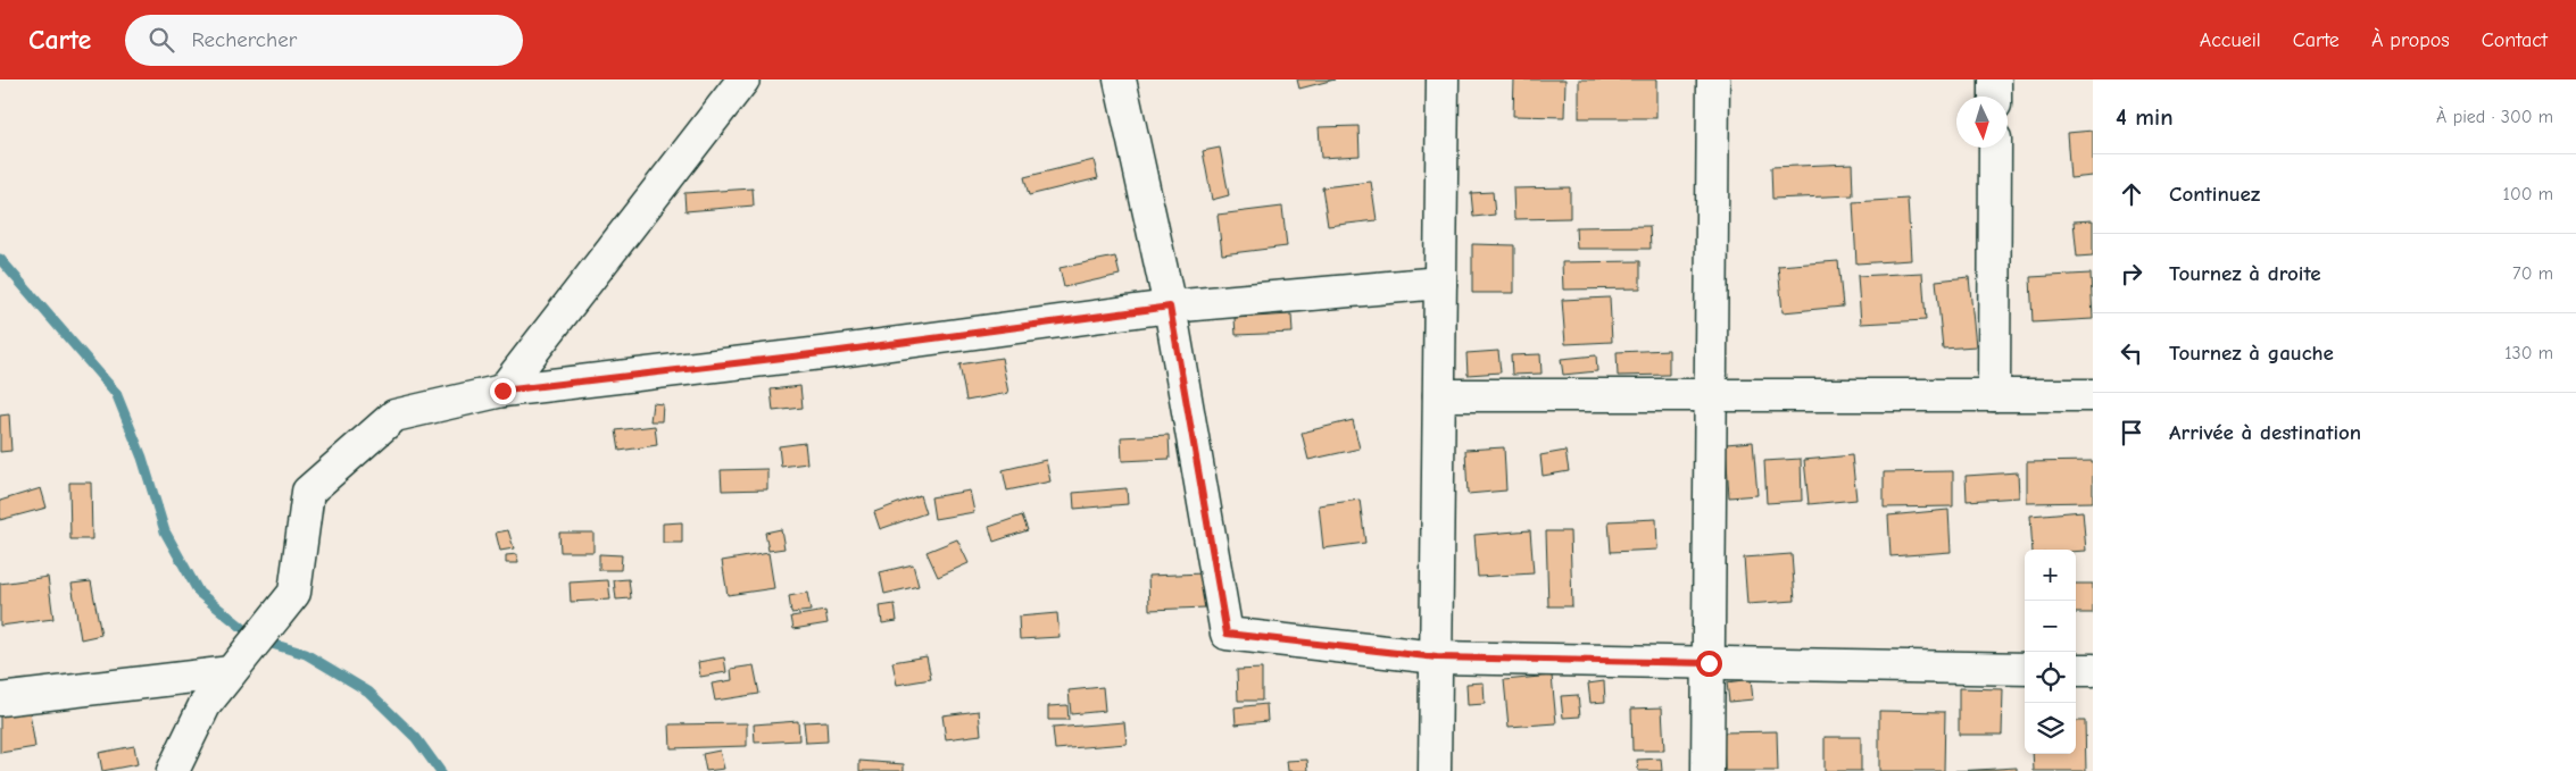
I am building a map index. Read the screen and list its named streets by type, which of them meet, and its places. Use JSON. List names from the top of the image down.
{
  "north": "bottom",
  "page": {
    "header": "Carte",
    "search": "Rechercher",
    "nav": [
      "Accueil",
      "Carte",
      "À propos",
      "Contact"
    ],
    "heading": ["4 min", "À pied · 300 m"],
    "list": [
      ["Continuez", "100 m"],
      ["Tournez à droite", "70 m"],
      ["Tournez à gauche", "130 m"],
      "Arrivée à destination"
    ],
    "map_buttons": ["+", "−"]
  }
}
